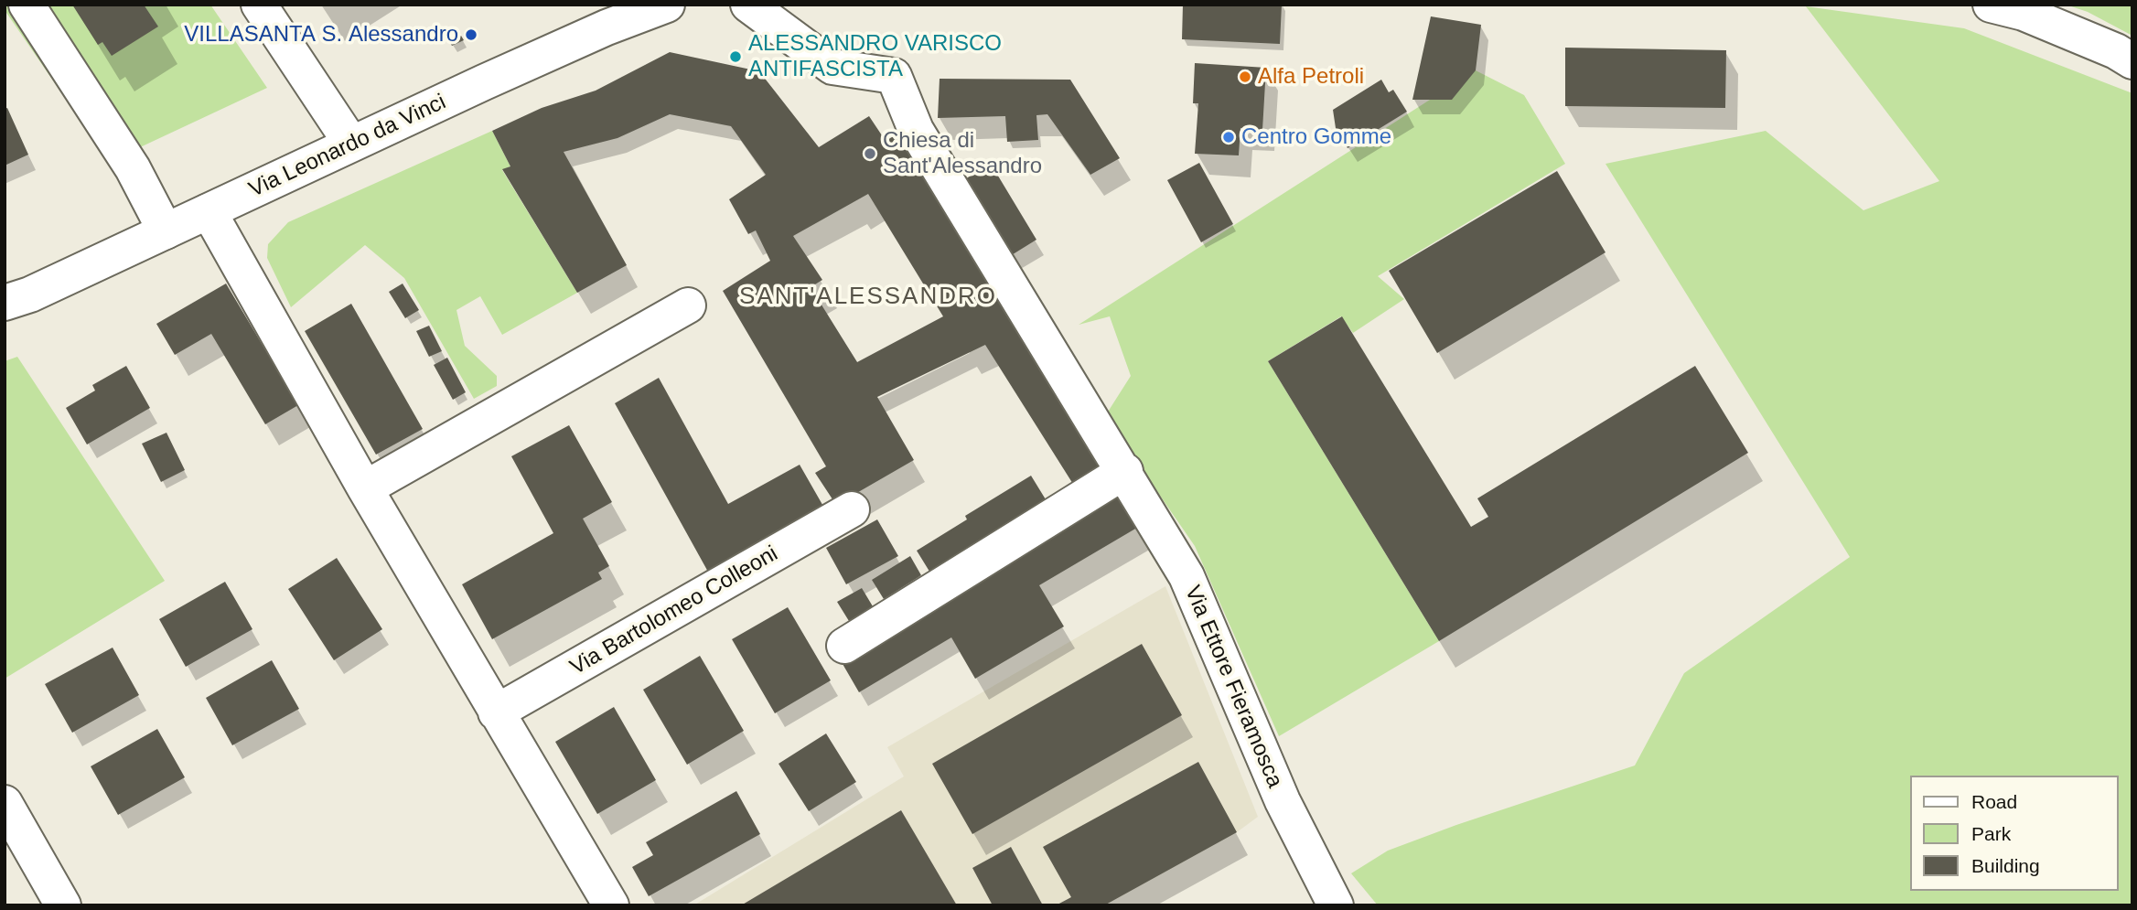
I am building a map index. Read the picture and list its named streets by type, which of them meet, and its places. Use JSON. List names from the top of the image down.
{
  "streets": {
    "street": ["Via Leonardo da Vinci", "Via Bartolomeo Colleoni", "Via Ettore Fieramosca"]
  },
  "districts": ["SANT'ALESSANDRO"],
  "places": [
    "VILLASANTA S. Alessandro",
    "ALESSANDRO VARISCO ANTIFASCISTA",
    "Alfa Petroli",
    "Centro Gomme",
    "Chiesa di Sant'Alessandro"
  ],
  "legend": ["Road", "Park", "Building"]
}
